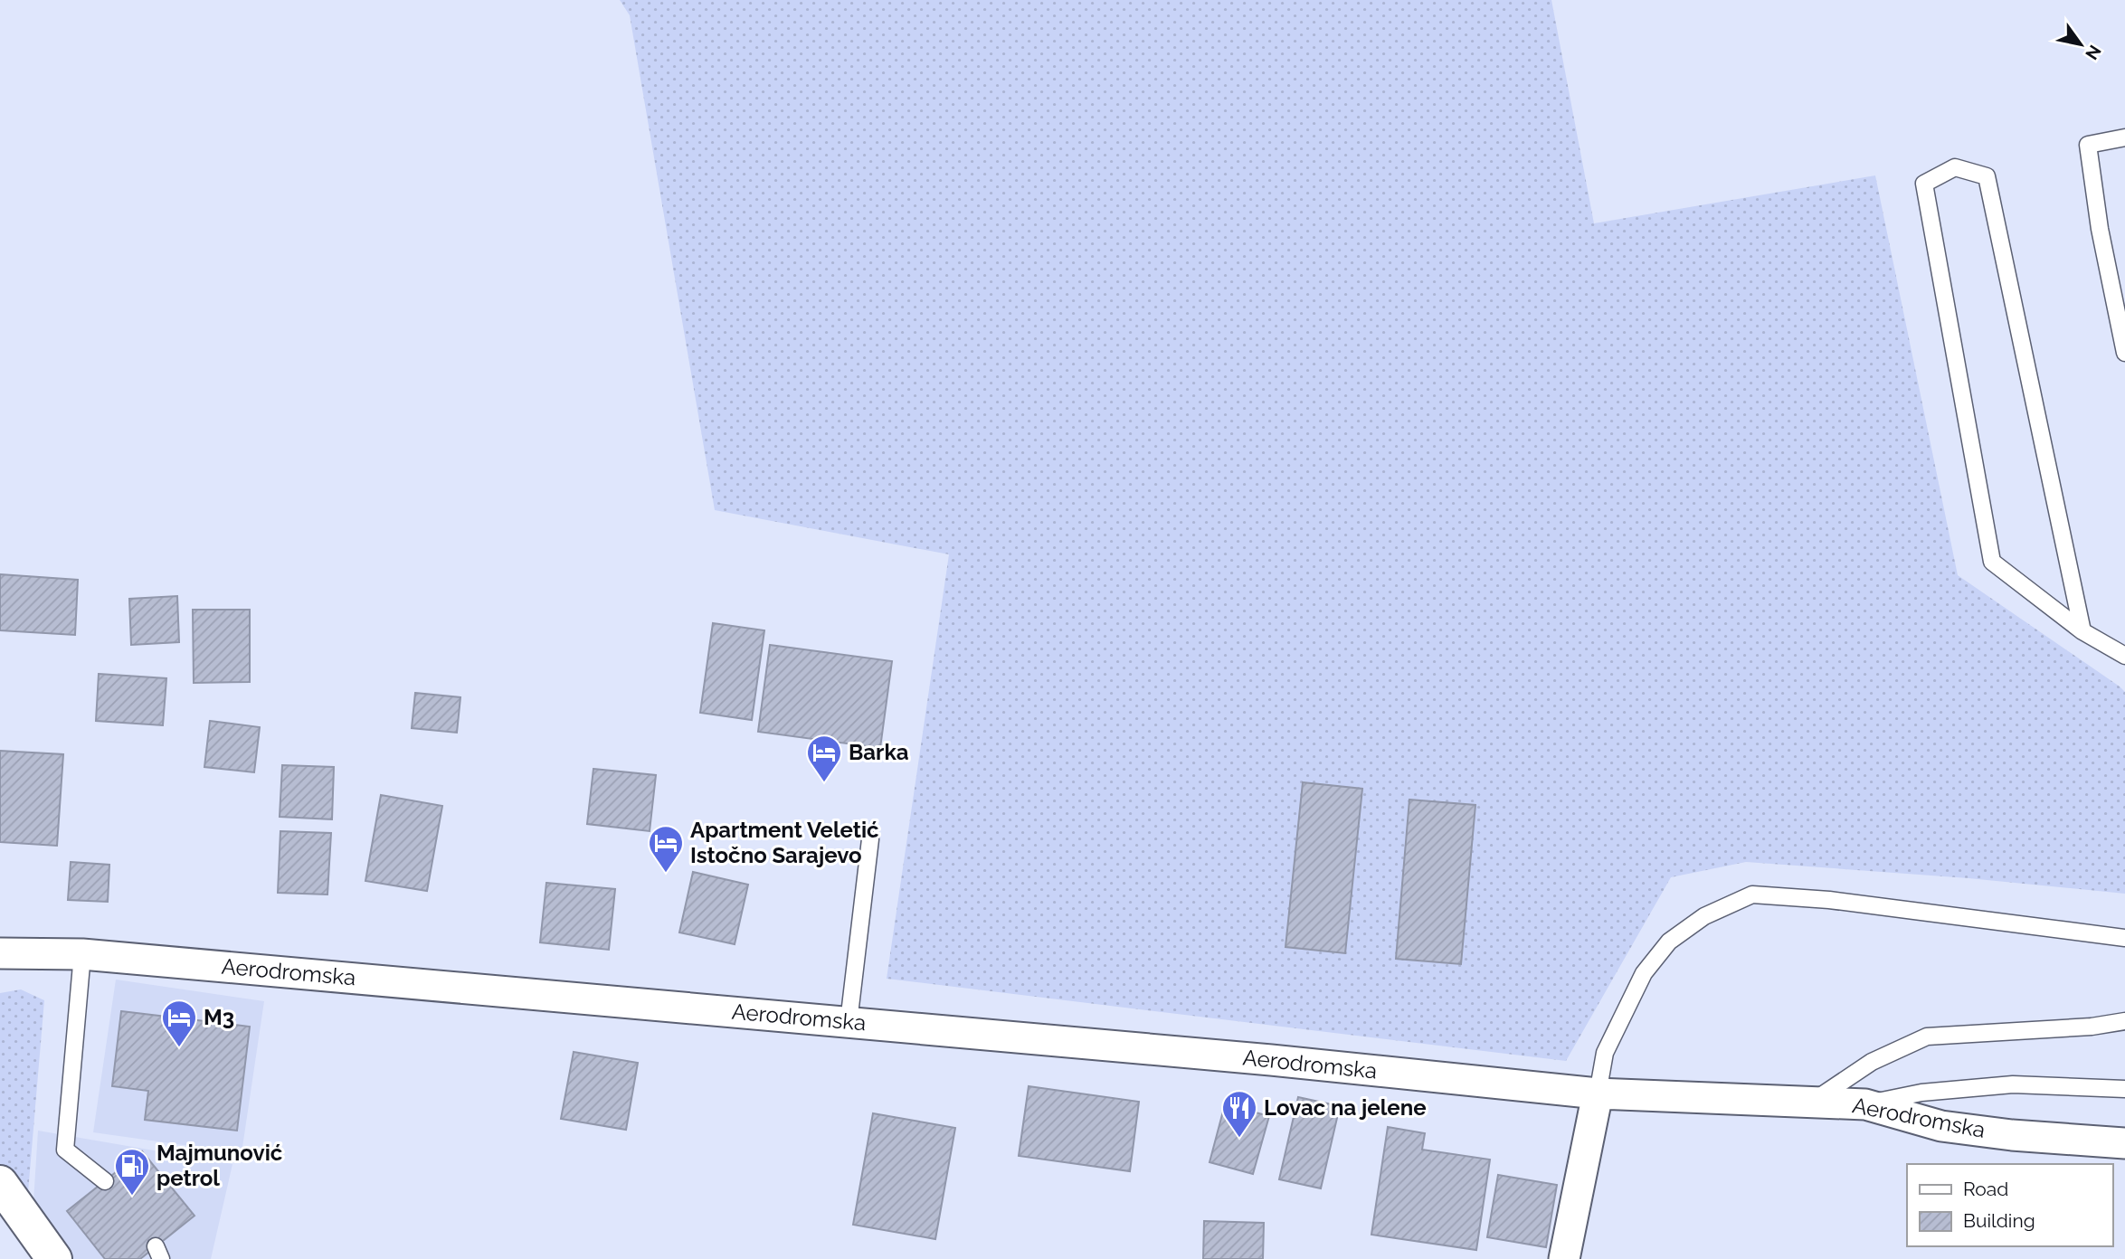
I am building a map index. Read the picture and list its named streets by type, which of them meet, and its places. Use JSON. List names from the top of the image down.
{
  "streets": {
    "street": ["Aerodromska"]
  },
  "places": {
    "hotel": ["Barka", "Apartment Veletić Istočno Sarajevo", "M3"],
    "restaurant": ["Lovac na jelene"],
    "fuel station": ["Majmunović petrol"]
  },
  "legend": ["Road", "Building"],
  "north": "bottom right"
}
